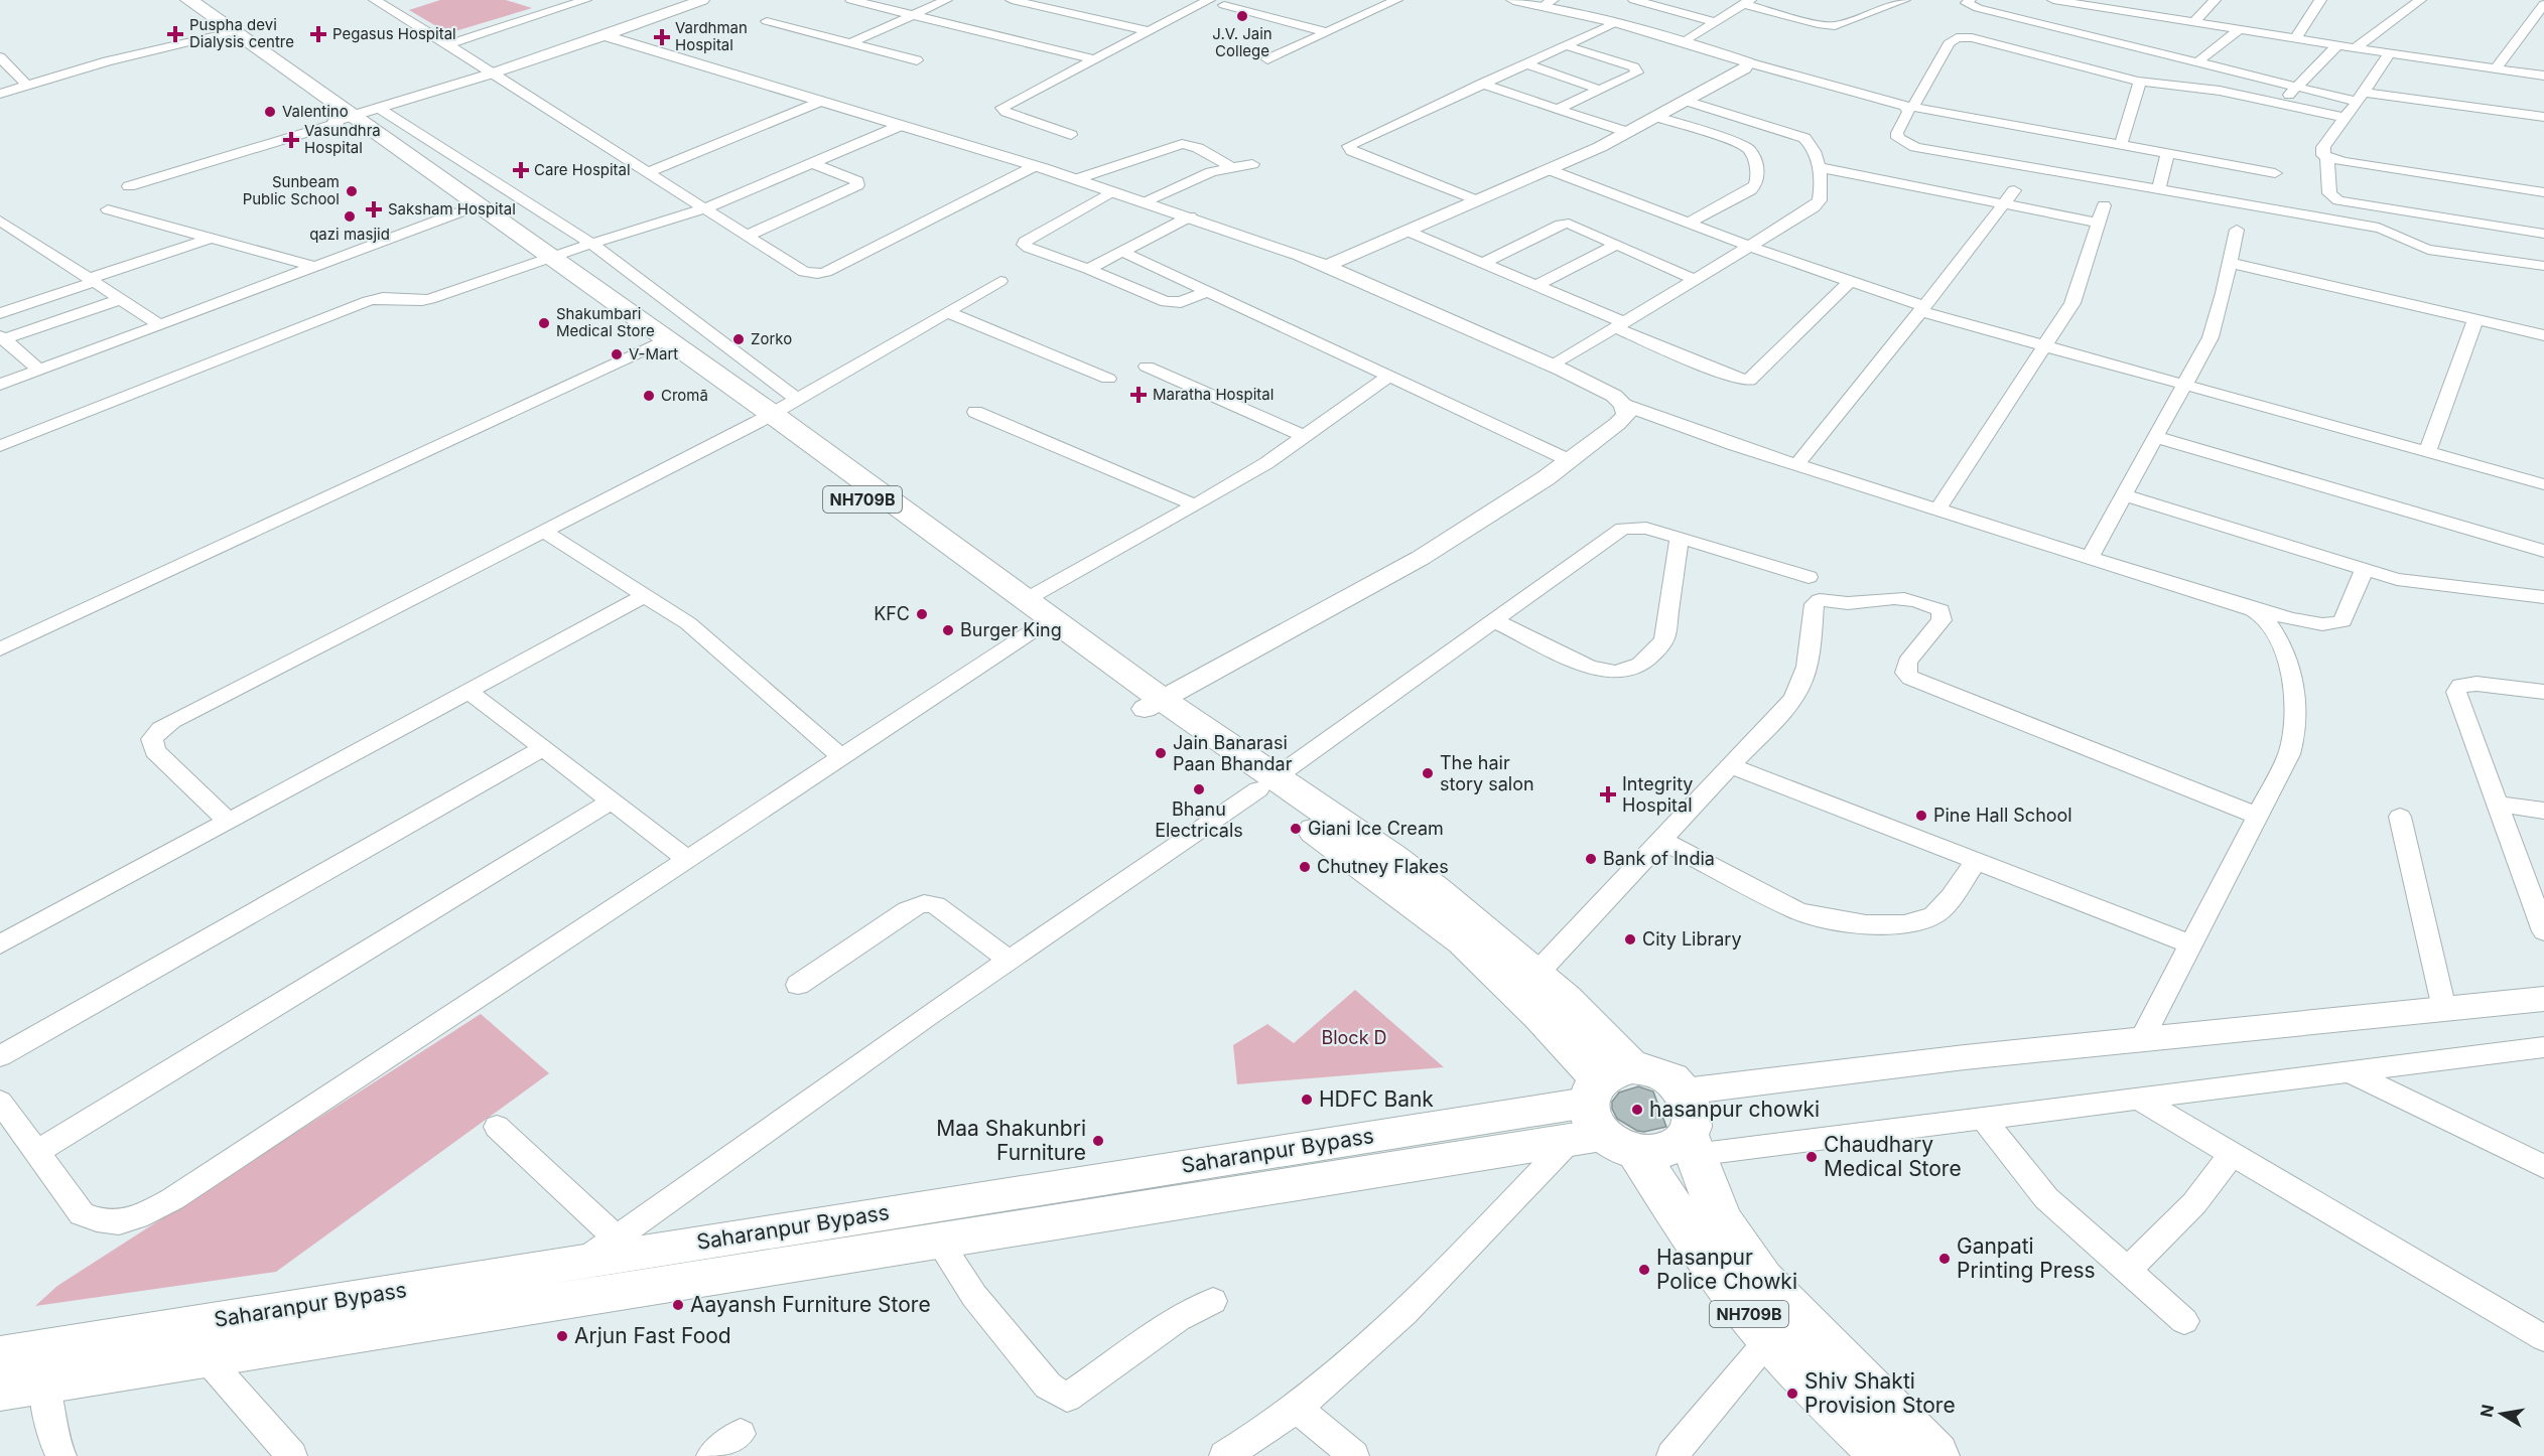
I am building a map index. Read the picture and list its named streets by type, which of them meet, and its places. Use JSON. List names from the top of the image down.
{
  "streets": {
    "highway": ["NH709B"],
    "main road": ["Saharanpur Bypass"]
  },
  "crossings": [
    ["NH709B", "Saharanpur Bypass"]
  ],
  "parks": ["Block D"],
  "places": {
    "other": [
      "J.V. Jain College",
      "Valentino",
      "Sunbeam Public School",
      "qazi masjid",
      "Shakumbari Medical Store",
      "Zorko",
      "V-Mart",
      "Cromā",
      "KFC",
      "Burger King",
      "Jain Banarasi Paan Bhandar",
      "The hair story salon",
      "Bhanu Electricals",
      "Pine Hall School",
      "Giani Ice Cream",
      "Bank of India",
      "Chutney Flakes",
      "City Library",
      "HDFC Bank",
      "hasanpur chowki",
      "Maa Shakunbri Furniture",
      "Chaudhary Medical Store",
      "Ganpati Printing Press",
      "Hasanpur Police Chowki",
      "Aayansh Furniture Store",
      "Arjun Fast Food",
      "Shiv Shakti Provision Store"
    ],
    "health": [
      "Puspha devi Dialysis centre",
      "Pegasus Hospital",
      "Vardhman Hospital",
      "Vasundhra Hospital",
      "Care Hospital",
      "Saksham Hospital",
      "Maratha Hospital",
      "Integrity Hospital"
    ]
  },
  "north": "left"
}
